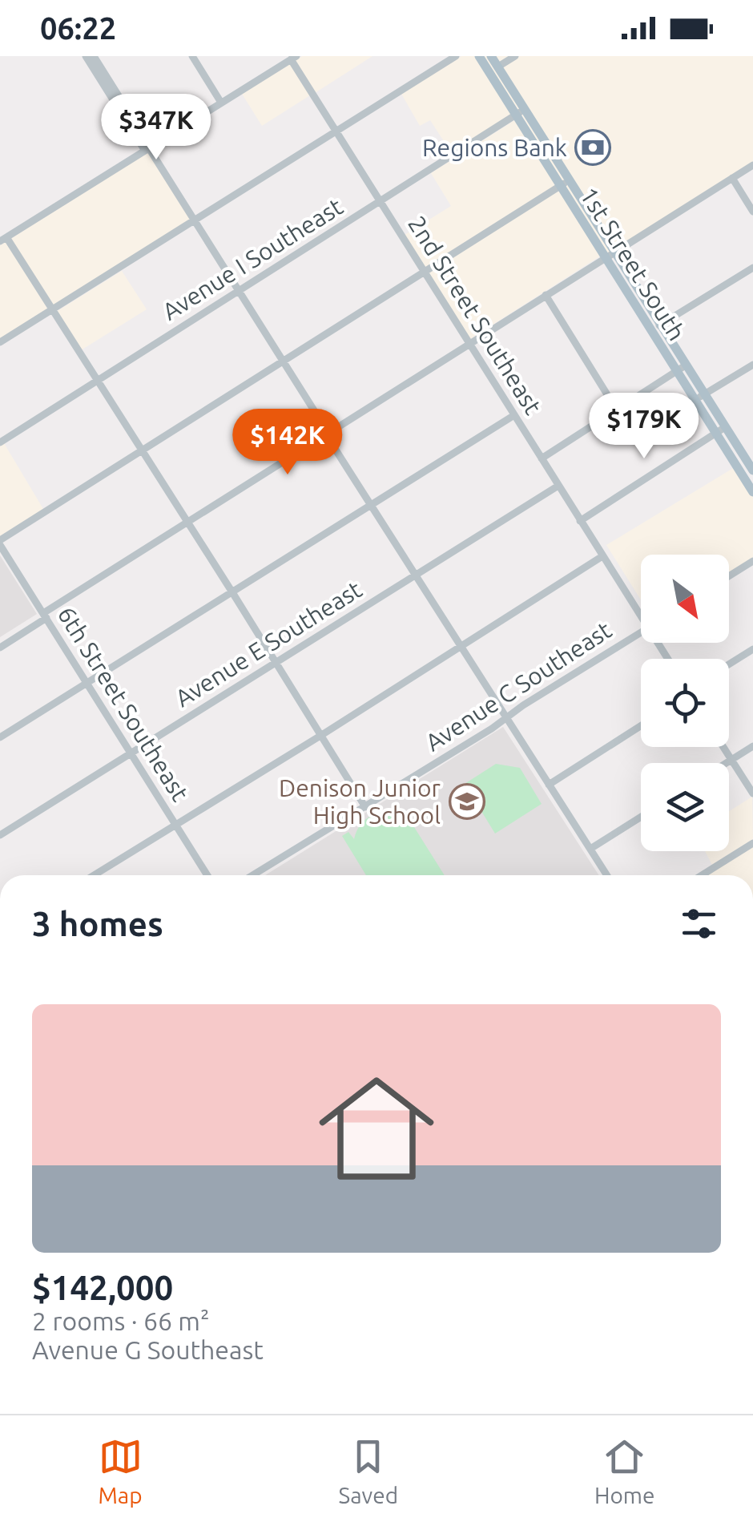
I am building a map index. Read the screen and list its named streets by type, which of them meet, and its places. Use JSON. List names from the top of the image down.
{
  "streets": {
    "main road": ["1st Street South"],
    "street": [
      "Avenue I Southeast",
      "2nd Street Southeast",
      "Avenue E Southeast",
      "Avenue C Southeast",
      "6th Street Southeast"
    ]
  },
  "crossings": [
    ["Avenue I Southeast", "1st Street South"],
    ["Avenue I Southeast", "2nd Street Southeast"],
    ["2nd Street Southeast", "Avenue E Southeast"],
    ["Avenue E Southeast", "6th Street Southeast"]
  ],
  "places": {
    "bank": ["Regions Bank"],
    "school or university": ["Denison Junior High School"]
  },
  "north": "bottom right",
  "page": {
    "status": "06:22",
    "price": ["$347K", "$179K", "$142K"],
    "heading": "3 homes",
    "list": [
      {
        "name": "$142,000",
        "note": "2 rooms · 66 m² · Avenue G Southeast"
      }
    ],
    "tabs": ["Map", "Saved", "Home"]
  }
}
